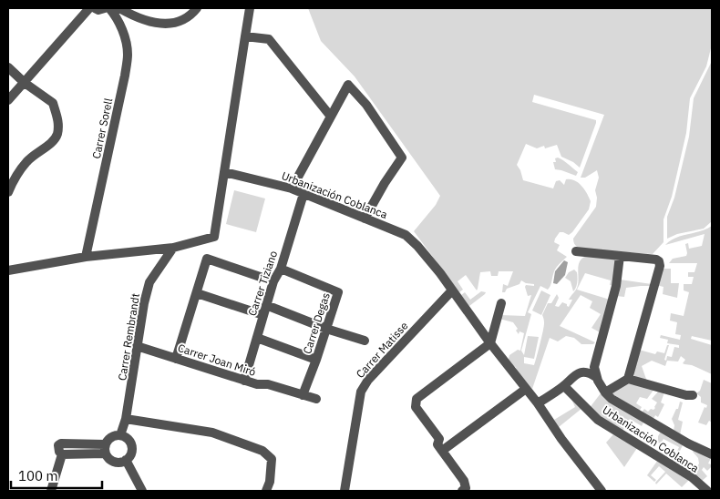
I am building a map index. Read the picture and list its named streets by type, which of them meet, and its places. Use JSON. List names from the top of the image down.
{
  "streets": {
    "street": [
      "Carrer Sorell",
      "Urbanización Coblanca",
      "Carrer Tiziano",
      "Carrer Degas",
      "Carrer Rembrandt",
      "Carrer Matisse",
      "Carrer Joan Miró"
    ]
  },
  "crossings": [
    ["Urbanización Coblanca", "Carrer Tiziano"],
    ["Urbanización Coblanca", "Carrer Matisse"],
    ["Carrer Tiziano", "Carrer Degas"],
    ["Carrer Tiziano", "Carrer Joan Miró"],
    ["Carrer Degas", "Carrer Joan Miró"],
    ["Carrer Rembrandt", "Carrer Joan Miró"]
  ],
  "scale_bar": "100 m"
}
